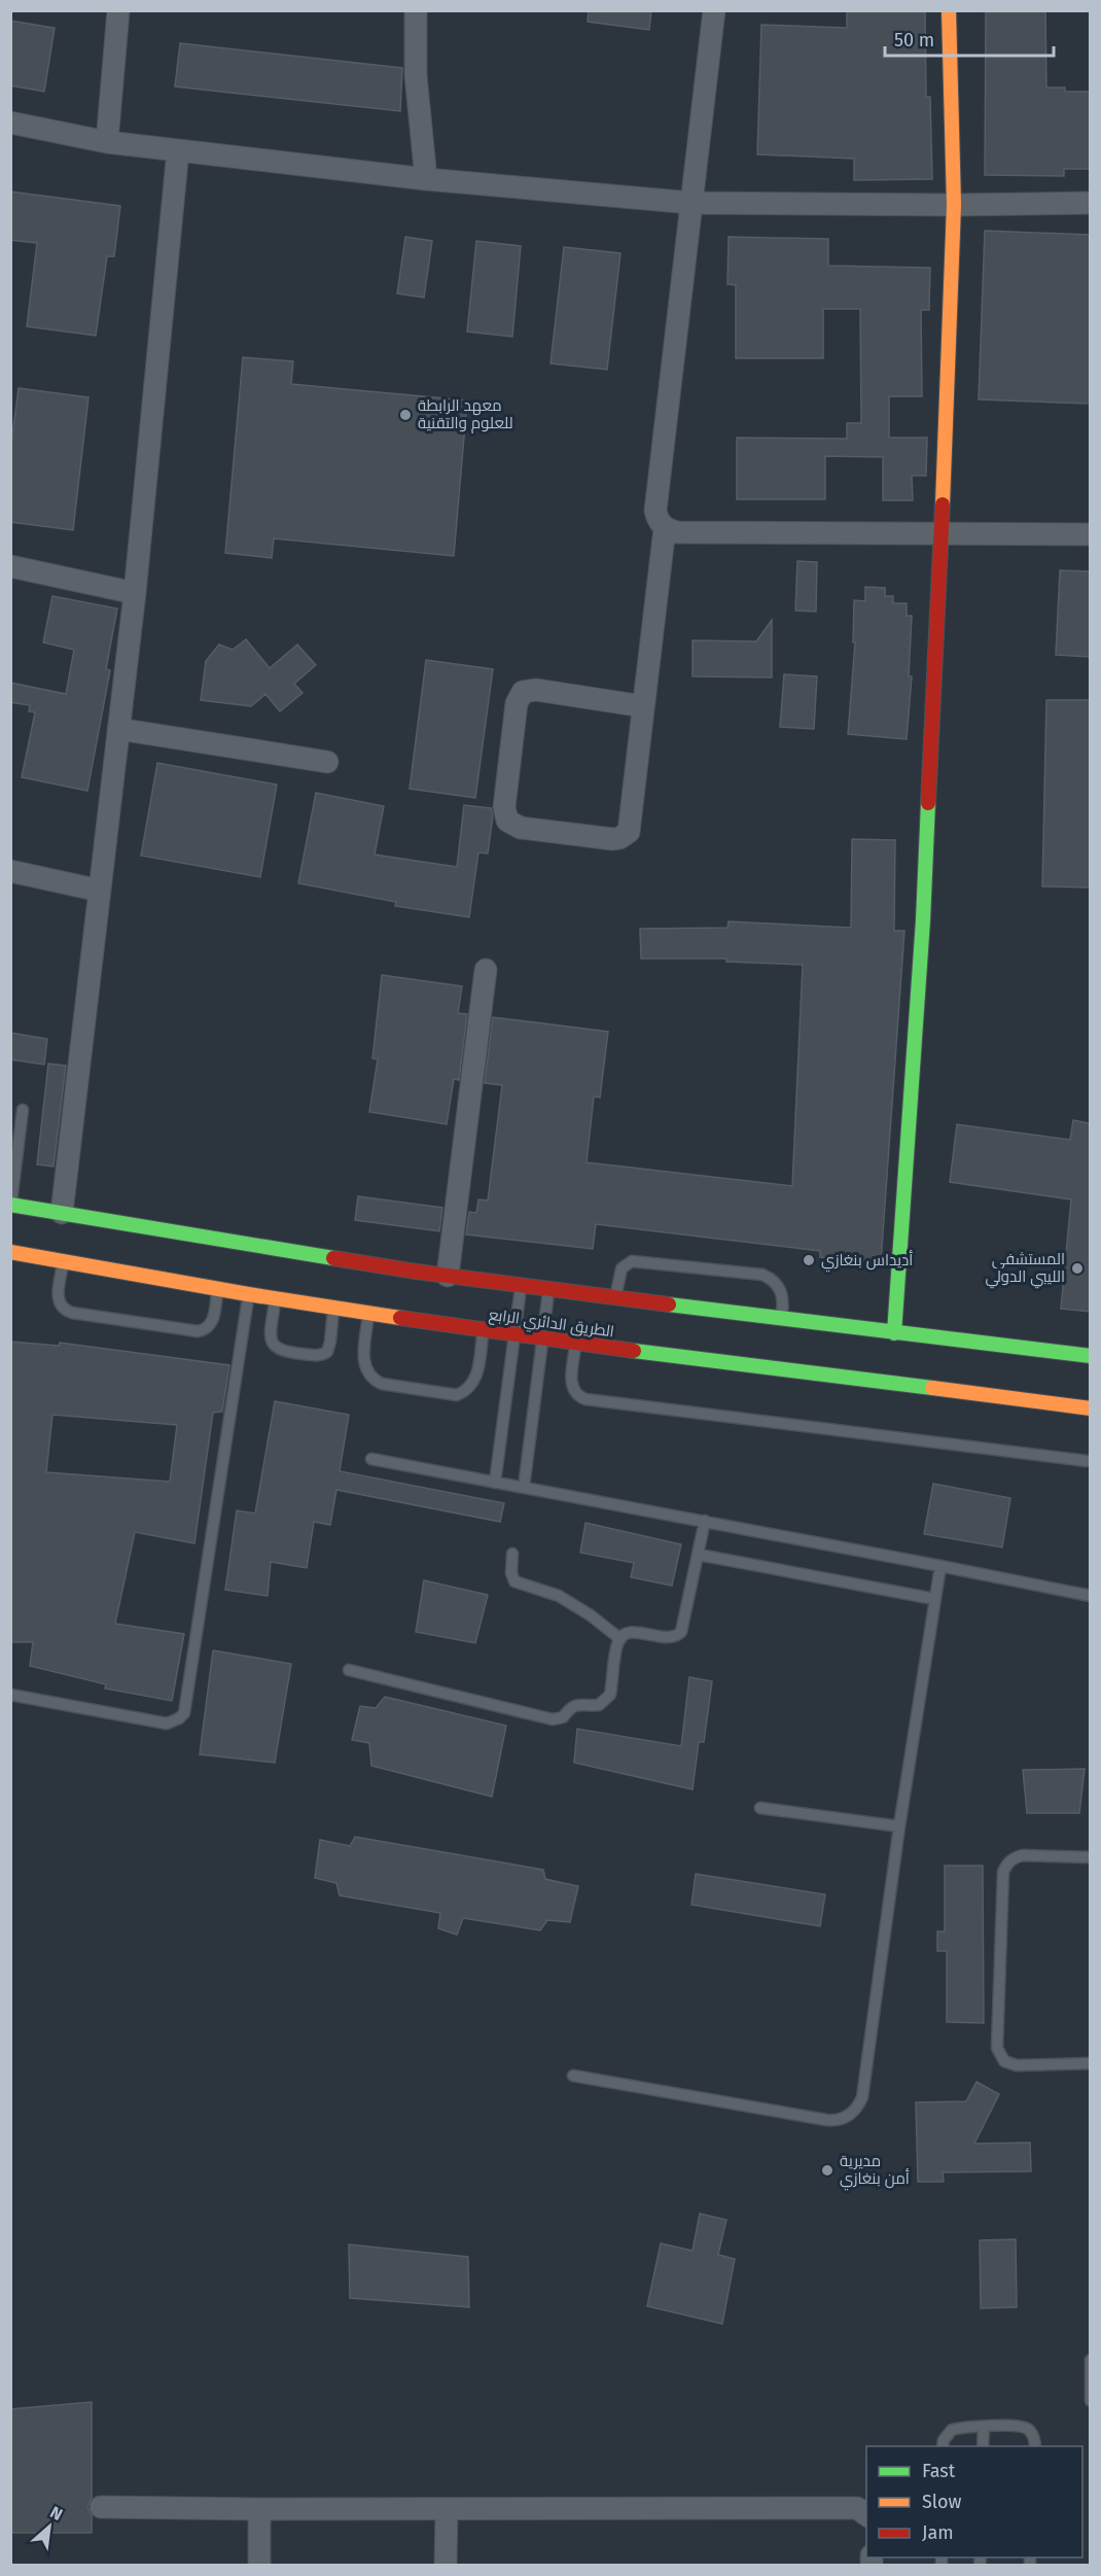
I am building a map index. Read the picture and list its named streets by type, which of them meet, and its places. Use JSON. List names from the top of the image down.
{
  "streets": {
    "main road": ["الطريق الدائري الرابع"]
  },
  "places": [
    "معهد الرابطة للعلوم والتقنية",
    "أديداس بنغازي",
    "المستشفي الليبي الدولي",
    "مديرية أمن بنغازي"
  ],
  "legend": ["Fast", "Slow", "Jam"],
  "scale_bar": "50 m",
  "north": "top right"
}
